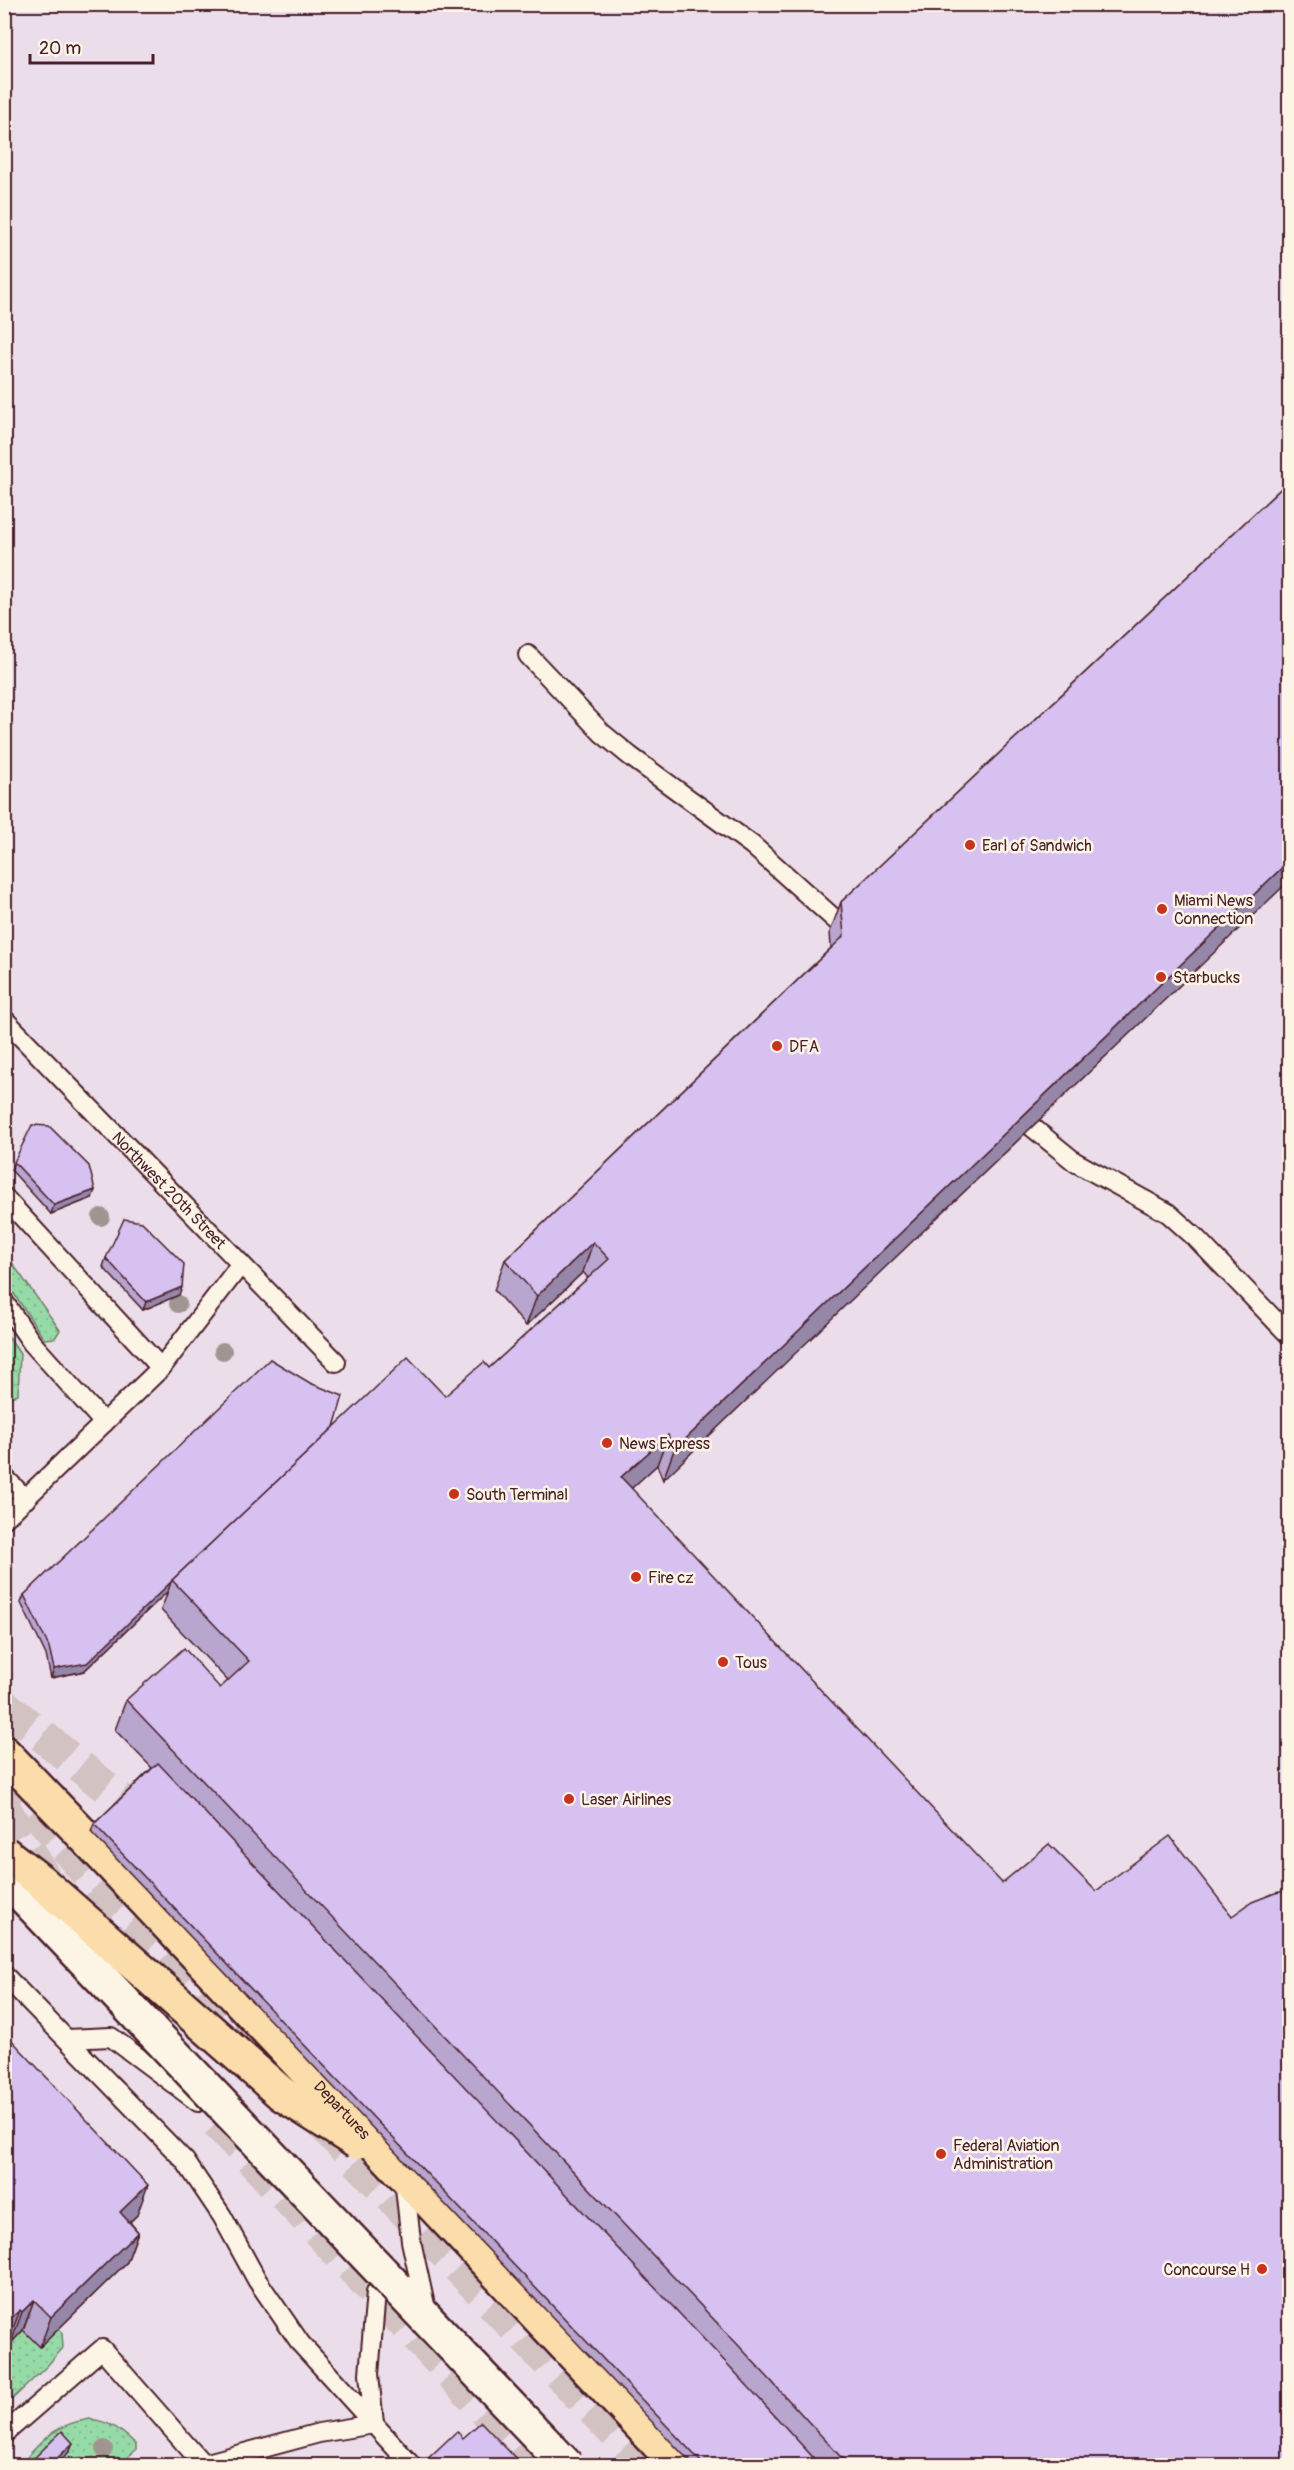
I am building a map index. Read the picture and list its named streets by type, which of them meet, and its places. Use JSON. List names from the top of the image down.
{
  "streets": {
    "main road": ["Departures"],
    "lane": ["Northwest 20th Street"]
  },
  "places": [
    "Earl of Sandwich",
    "Miami News Connection",
    "Starbucks",
    "DFA",
    "News Express",
    "South Terminal",
    "Fire cz",
    "Tous",
    "Laser Airlines",
    "Federal Aviation Administration",
    "Concourse H"
  ],
  "scale_bar": "20 m"
}
